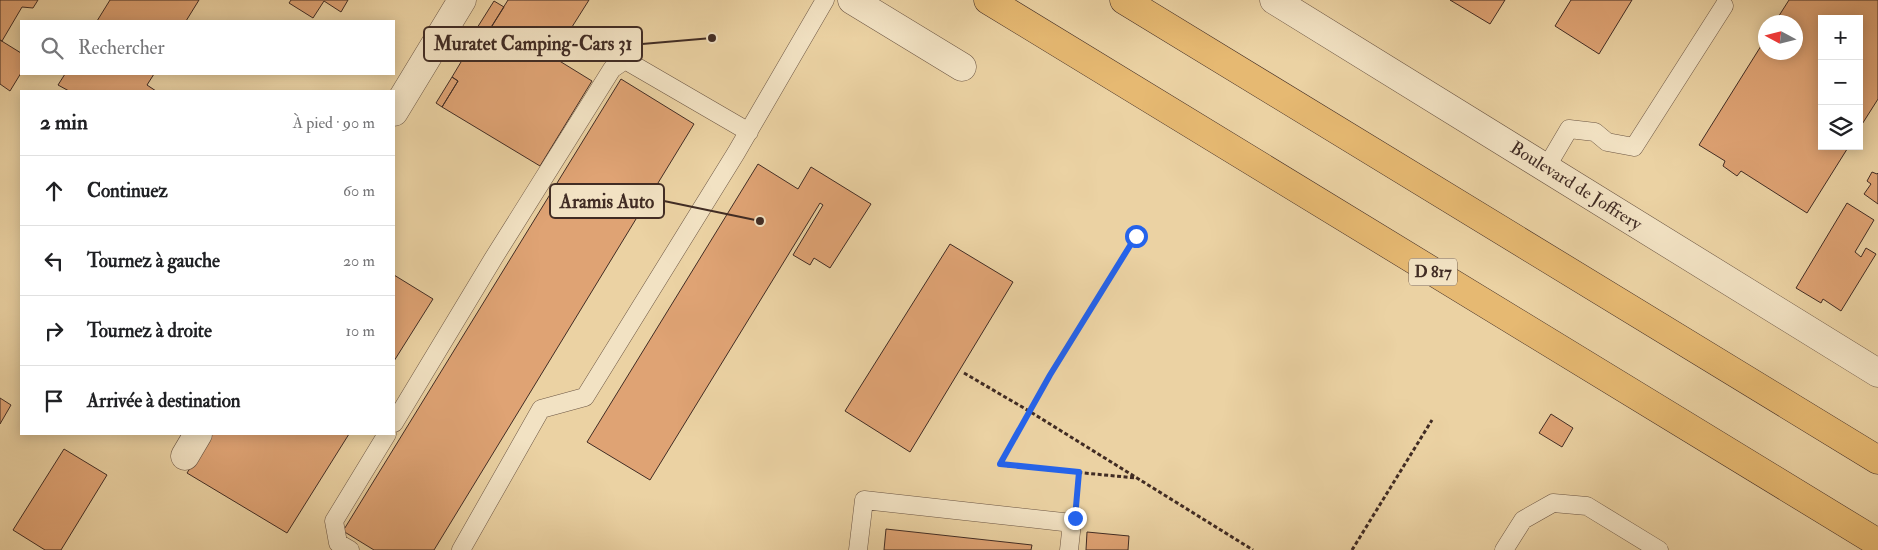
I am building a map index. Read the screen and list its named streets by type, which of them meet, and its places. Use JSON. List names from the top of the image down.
{
  "streets": {
    "main road": ["D 817"],
    "street": ["Boulevard de Joffrery"]
  },
  "places": ["Muratet Camping-Cars 31", "Aramis Auto"],
  "north": "left",
  "page": {
    "map_buttons": ["+", "−"],
    "search": "Rechercher",
    "heading": ["2 min", "À pied · 90 m"],
    "list": [
      ["Continuez", "60 m"],
      ["Tournez à gauche", "20 m"],
      ["Tournez à droite", "10 m"],
      "Arrivée à destination"
    ]
  }
}
